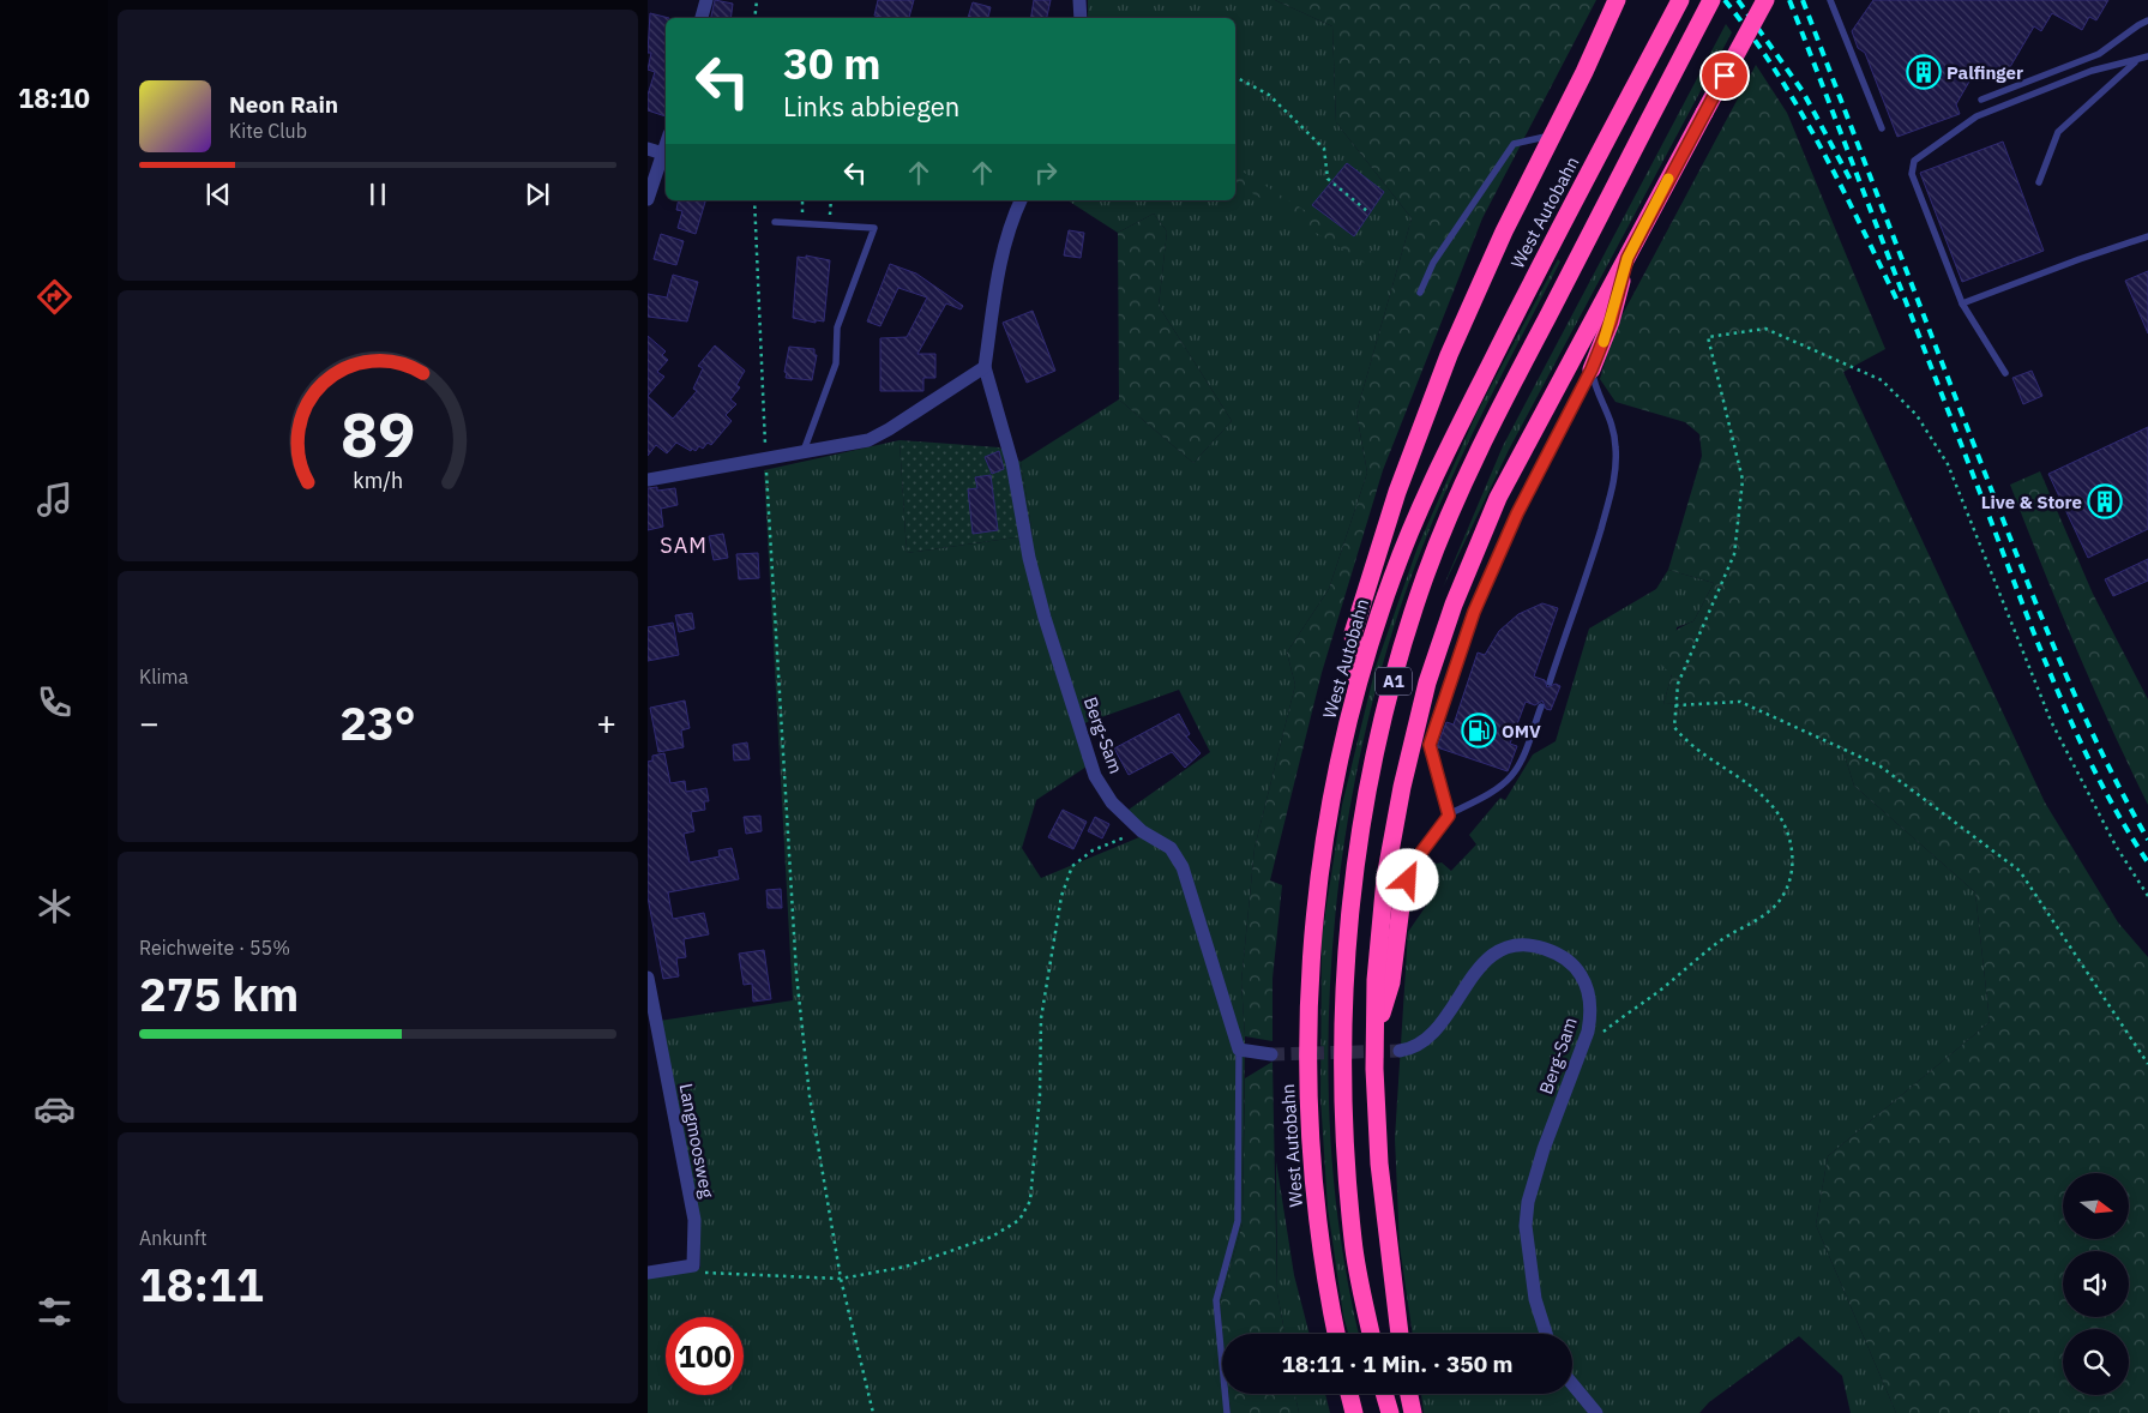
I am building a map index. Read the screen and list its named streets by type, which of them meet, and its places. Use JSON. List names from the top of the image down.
{
  "streets": {
    "highway": ["West Autobahn", "A1"],
    "street": ["Berg-Sam", "Langmoosweg"]
  },
  "districts": ["SAM"],
  "places": {
    "building": ["Palfinger", "Live & Store"],
    "fuel station": ["OMV"]
  },
  "north": "right",
  "page": {
    "tabs": "18:10",
    "turn": ["30 m", "Links abbiegen"],
    "song": ["Neon Rain", "Kite Club"],
    "tile": [
      "Klima",
      ["Reichweite · 55%", "275 km"],
      ["Ankunft", "18:11"]
    ],
    "heat": ["−", "23°", "+"],
    "limit": "100",
    "trip": "18:11 · 1 Min. · 350 m",
    "gauge": ["89", "km/h"]
  }
}
